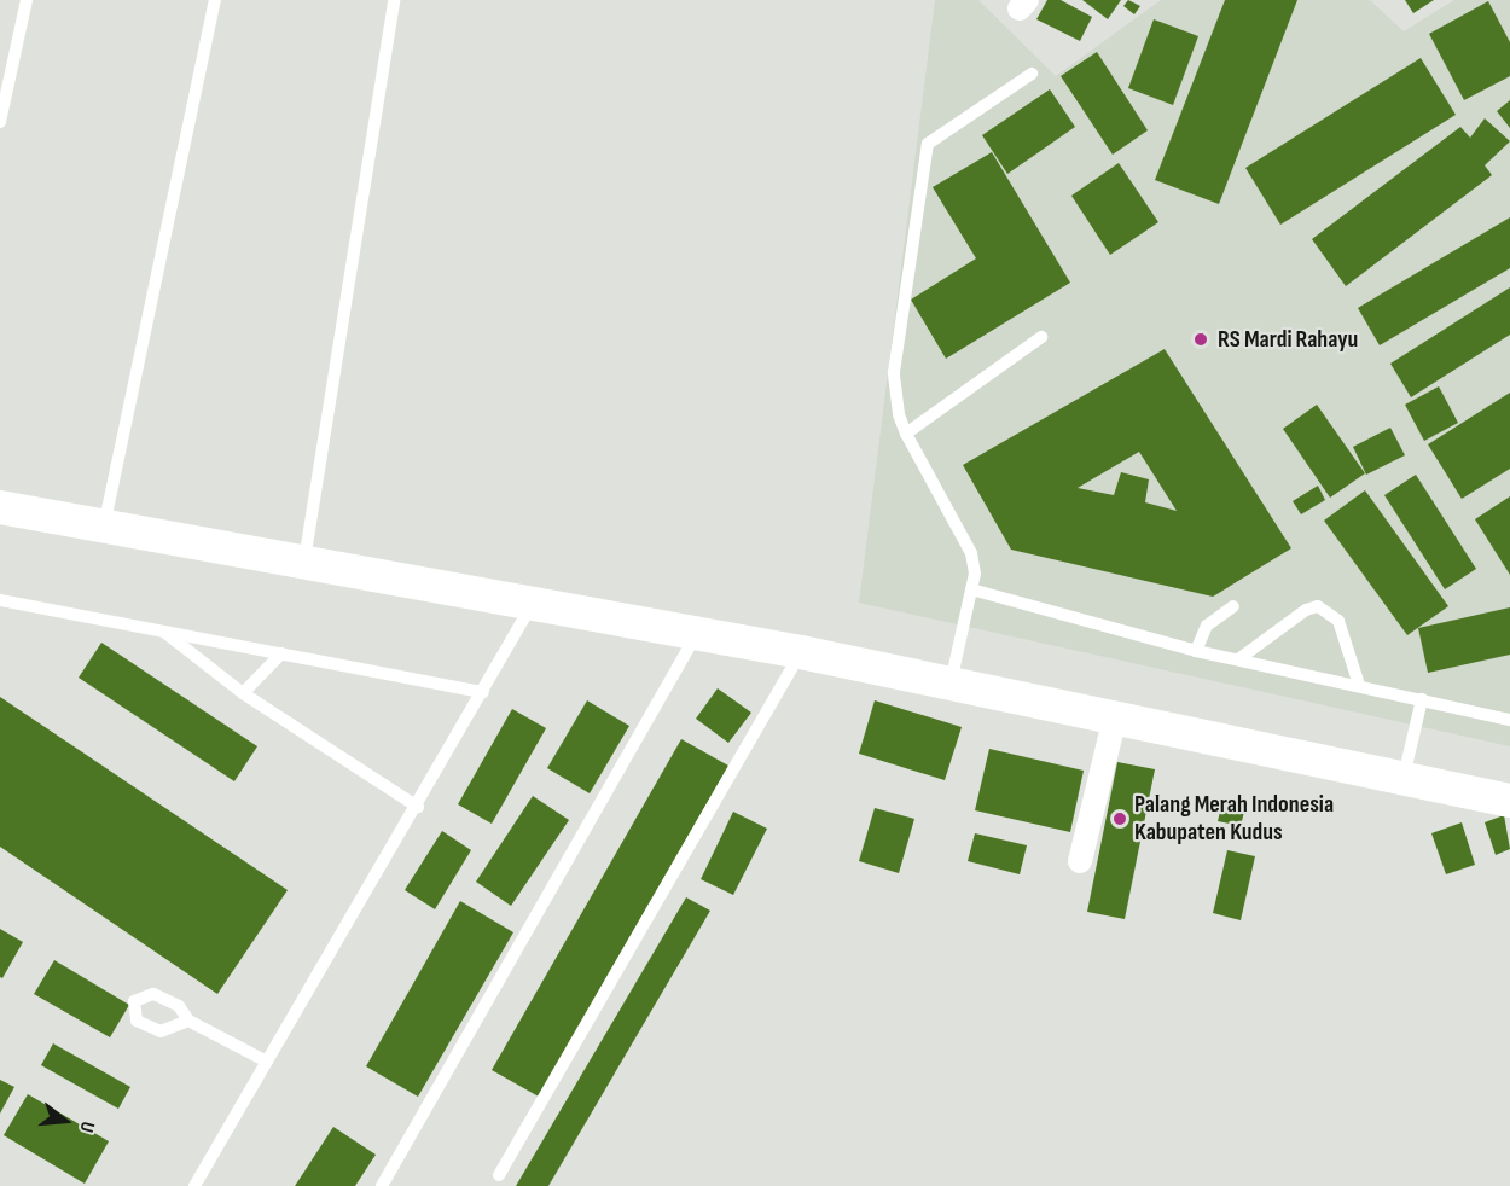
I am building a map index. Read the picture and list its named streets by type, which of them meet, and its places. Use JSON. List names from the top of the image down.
{
  "places": ["RS Mardi Rahayu", "Palang Merah Indonesia Kabupaten Kudus"],
  "north": "right"
}
